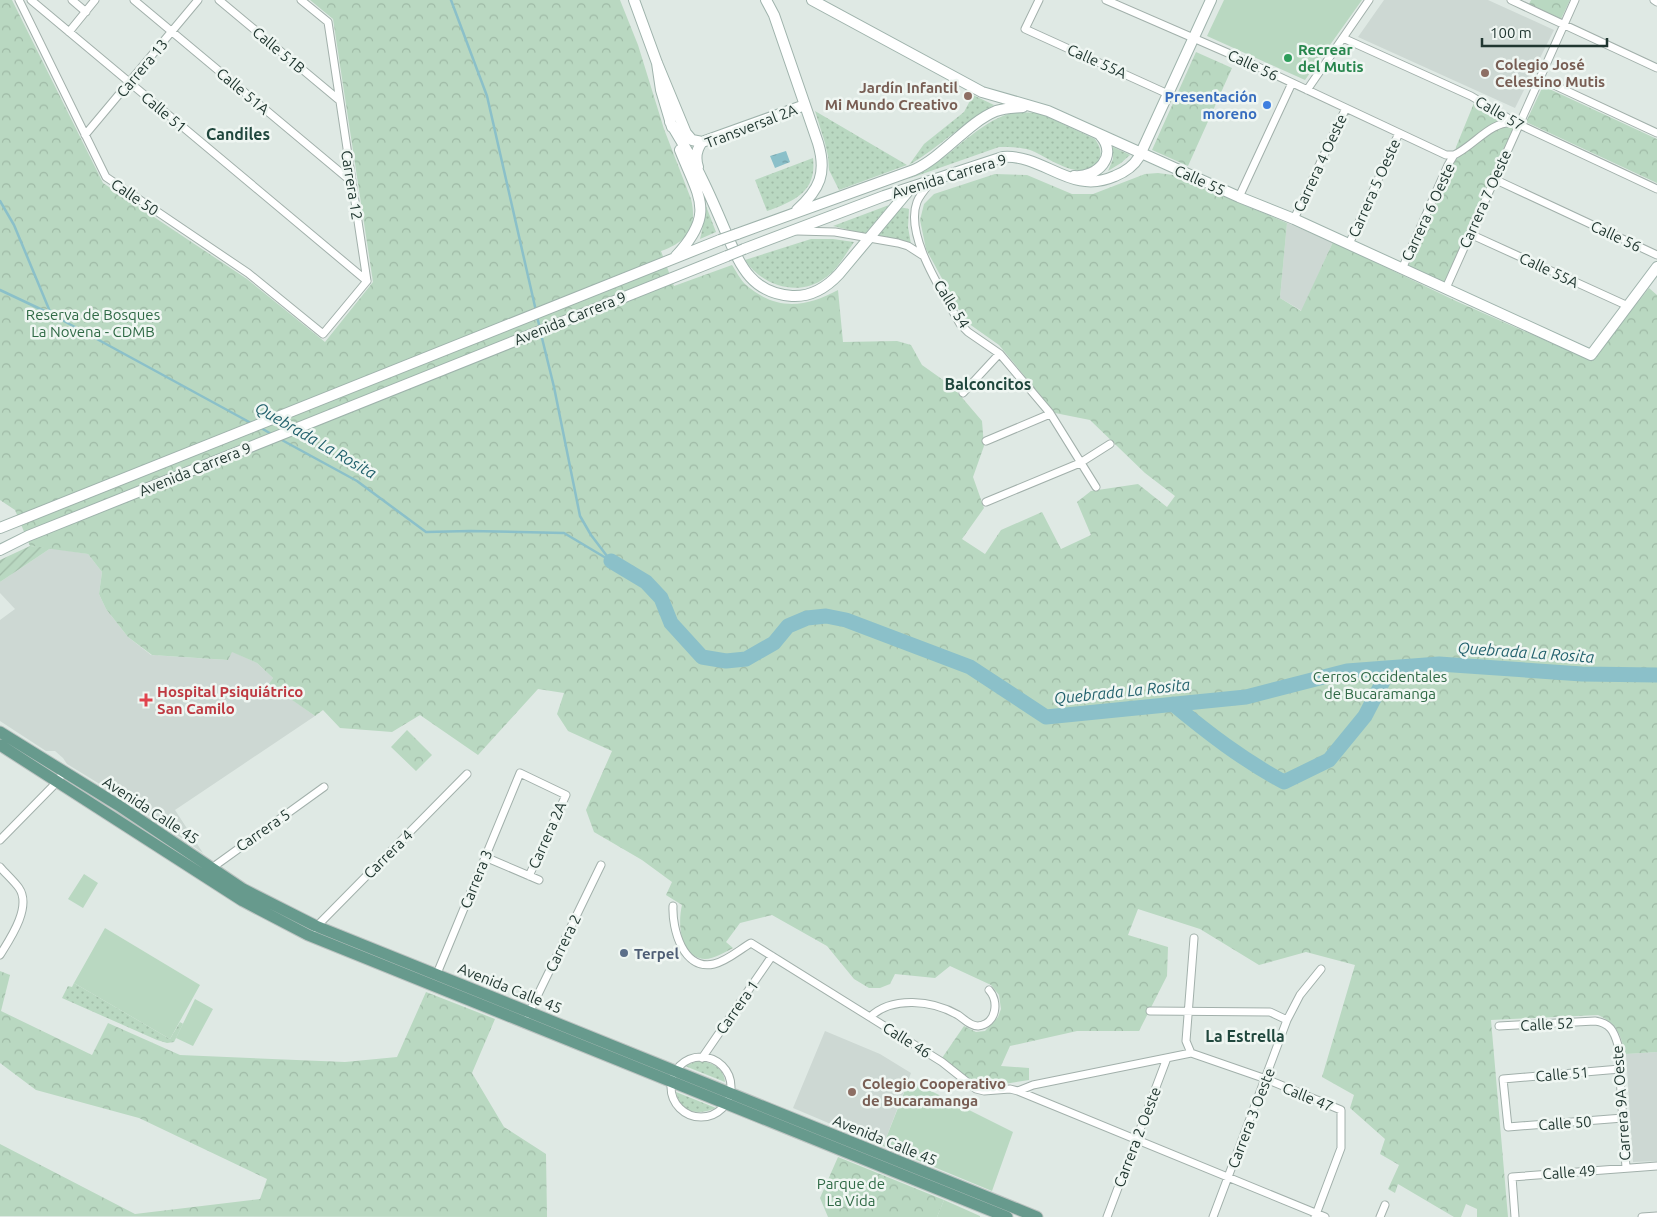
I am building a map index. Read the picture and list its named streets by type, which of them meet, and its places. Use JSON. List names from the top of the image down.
{
  "streets": {
    "main road": [
      "Transversal 2A",
      "Avenida Carrera 9",
      "Calle 55",
      "Avenida Calle 45"
    ],
    "street": [
      "Calle 51B",
      "Calle 55A",
      "Calle 56",
      "Carrera 13",
      "Calle 51A",
      "Calle 51",
      "Calle 57",
      "Carrera 4 Oeste",
      "Carrera 12",
      "Carrera 5 Oeste",
      "Calle 50",
      "Carrera 7 Oeste",
      "Carrera 6 Oeste",
      "Calle 54",
      "Carrera 5",
      "Carrera 2A",
      "Carrera 4",
      "Carrera 3",
      "Carrera 2",
      "Carrera 1",
      "Calle 52",
      "Calle 46",
      "Calle 47",
      "Carrera 9A Oeste",
      "Carrera 3 Oeste",
      "Carrera 2 Oeste",
      "Calle 49"
    ]
  },
  "crossings": [
    ["Calle 51B", "Carrera 12"],
    ["Calle 55A", "Calle 55"],
    ["Calle 55A", "Carrera 7 Oeste"],
    ["Calle 56", "Carrera 4 Oeste"],
    ["Calle 56", "Carrera 5 Oeste"],
    ["Calle 56", "Carrera 7 Oeste"],
    ["Calle 56", "Carrera 6 Oeste"],
    ["Carrera 13", "Calle 51A"],
    ["Carrera 13", "Calle 51"],
    ["Carrera 13", "Calle 50"],
    ["Calle 51A", "Carrera 12"],
    ["Calle 51", "Carrera 12"],
    ["Calle 51", "Calle 50"],
    ["Calle 51", "Carrera 9A Oeste"],
    ["Calle 57", "Carrera 7 Oeste"],
    ["Carrera 4 Oeste", "Calle 55"],
    ["Avenida Carrera 9", "Calle 55"],
    ["Avenida Carrera 9", "Calle 54"],
    ["Calle 55", "Carrera 5 Oeste"],
    ["Calle 55", "Carrera 7 Oeste"],
    ["Calle 55", "Carrera 6 Oeste"],
    ["Carrera 12", "Calle 50"],
    ["Calle 50", "Carrera 9A Oeste"],
    ["Avenida Calle 45", "Carrera 5"],
    ["Avenida Calle 45", "Carrera 4"],
    ["Avenida Calle 45", "Carrera 3"],
    ["Avenida Calle 45", "Carrera 2"],
    ["Carrera 2A", "Carrera 3"],
    ["Carrera 1", "Calle 46"],
    ["Calle 52", "Carrera 9A Oeste"],
    ["Calle 46", "Calle 47"],
    ["Calle 46", "Carrera 3 Oeste"],
    ["Calle 46", "Carrera 2 Oeste"],
    ["Calle 47", "Carrera 3 Oeste"],
    ["Carrera 9A Oeste", "Calle 49"]
  ],
  "districts": ["Candiles", "Balconcitos", "La Estrella"],
  "water": ["Quebrada La Rosita"],
  "parks": ["Reserva de Bosques La Novena - CDMB", "Cerros Occidentales de Bucaramanga", "Parque de La Vida"],
  "places": {
    "other": [
      "Recrear del Mutis",
      "Colegio José Celestino Mutis",
      "Jardín Infantil Mi Mundo Creativo",
      "Presentación moreno",
      "Terpel",
      "Colegio Cooperativo de Bucaramanga"
    ],
    "health": ["Hospital Psiquiátrico San Camilo"]
  },
  "scale_bar": "100 m"
}
